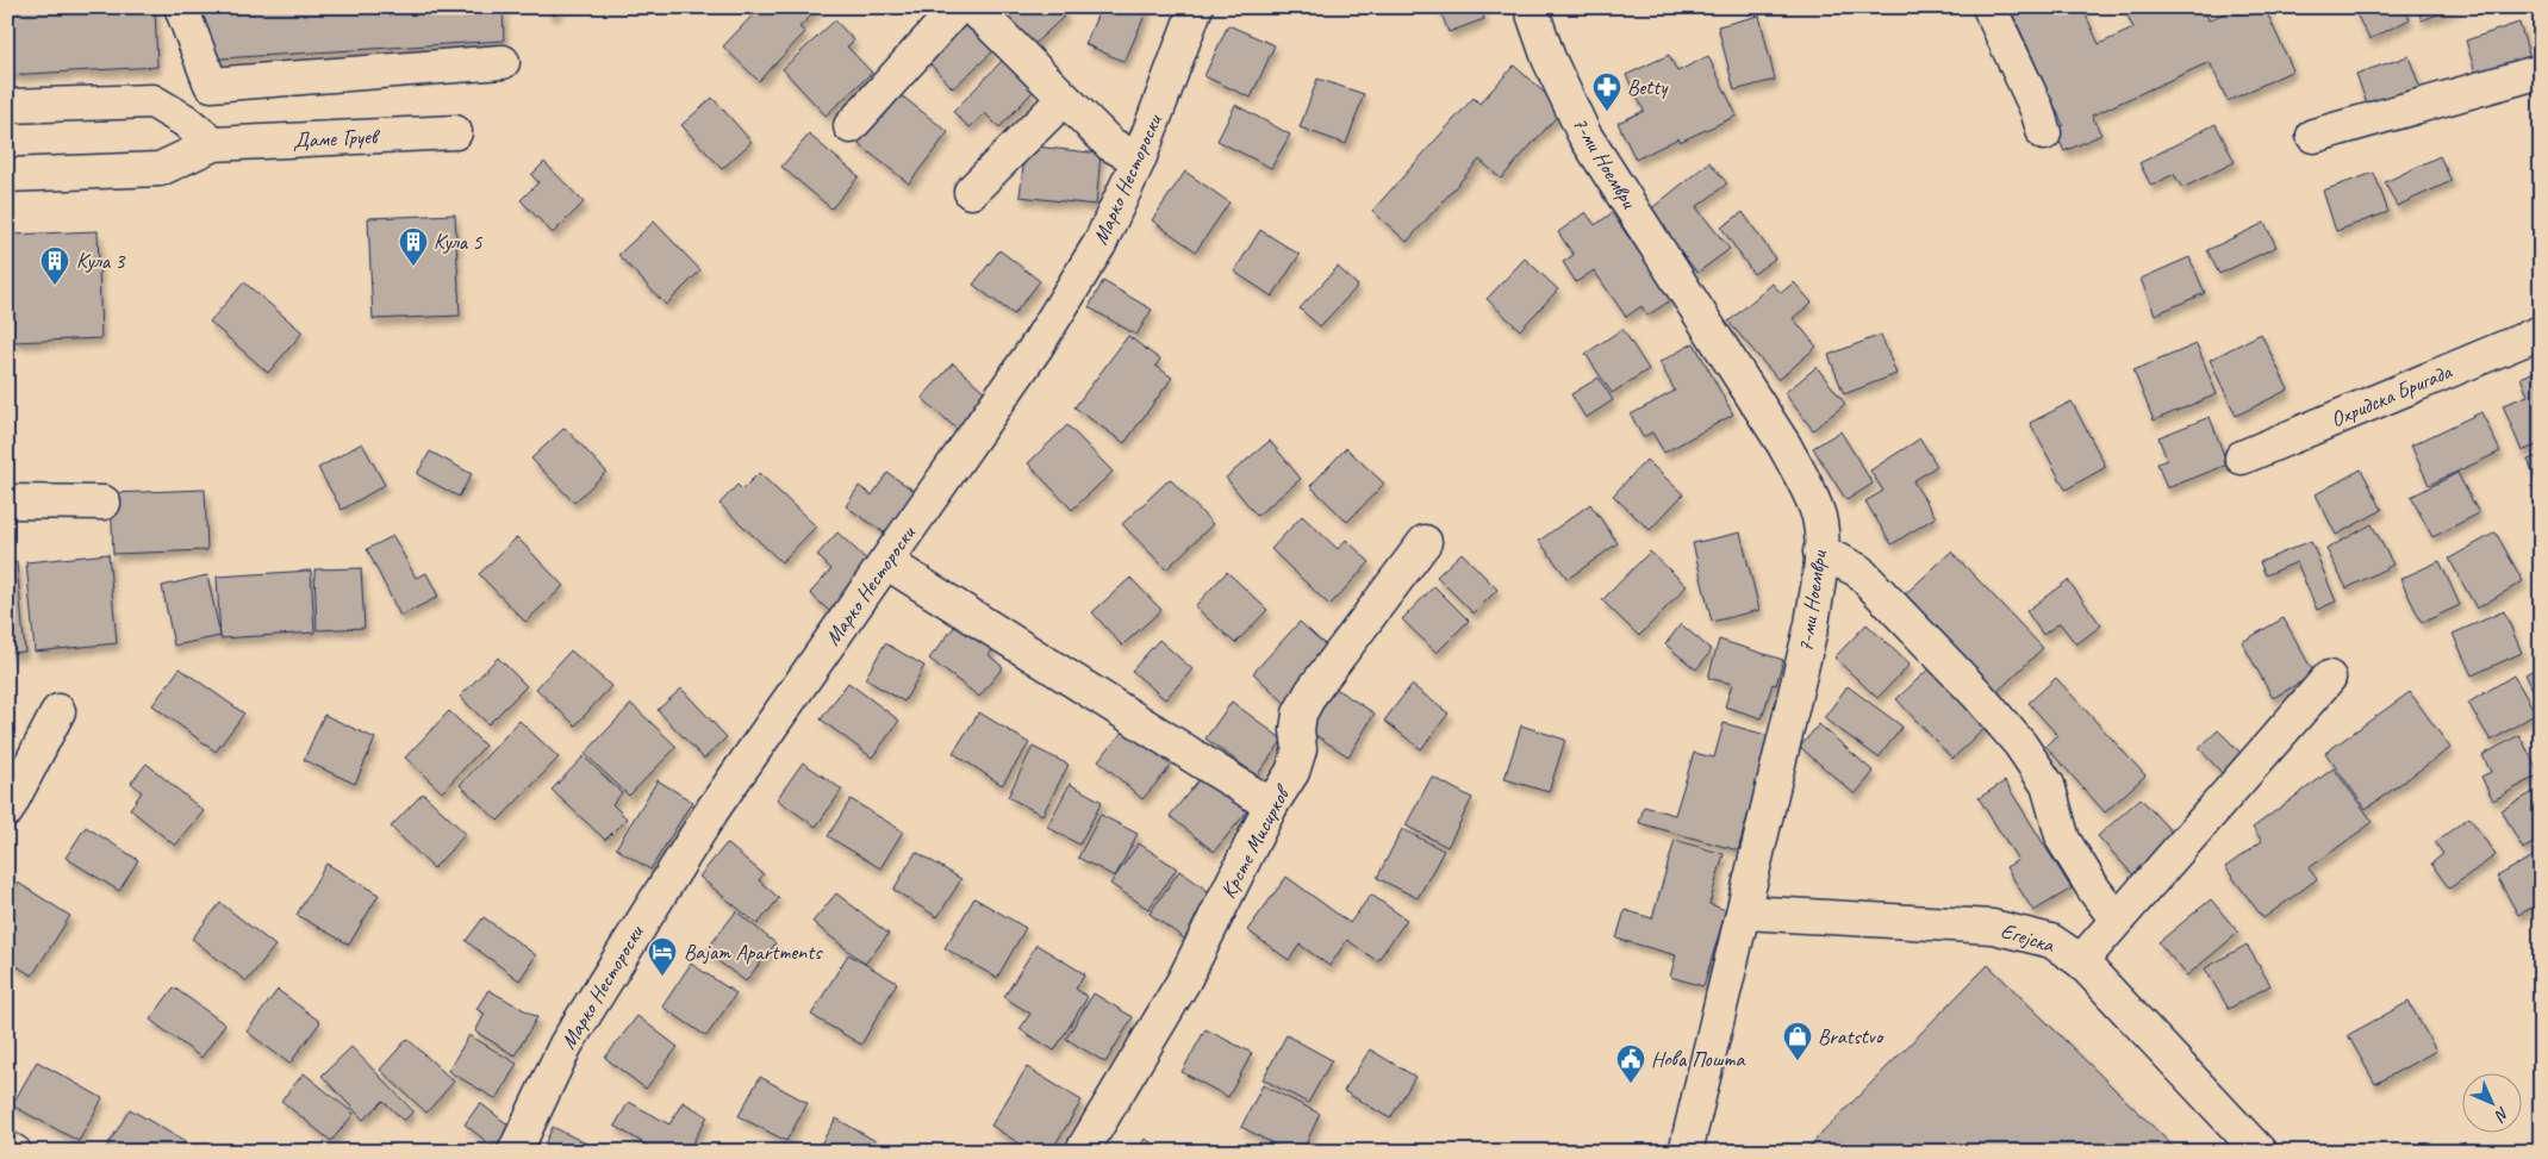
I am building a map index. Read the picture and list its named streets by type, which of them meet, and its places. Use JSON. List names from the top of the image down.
{
  "streets": {
    "street": [
      "Даме Груев",
      "7-ми Ноември",
      "Марко Нестороски",
      "Охридска Бригада",
      "Крсте Мисирков",
      "Егејска"
    ]
  },
  "crossings": [
    ["7-ми Ноември", "Егејска"]
  ],
  "places": {
    "pharmacy": ["Betty"],
    "building": ["Кула 5", "Кула 3"],
    "hotel": ["Bajam Apartments"],
    "shop": ["Bratstvo"],
    "public building": ["Нова Пошта"]
  },
  "north": "bottom right"
}
